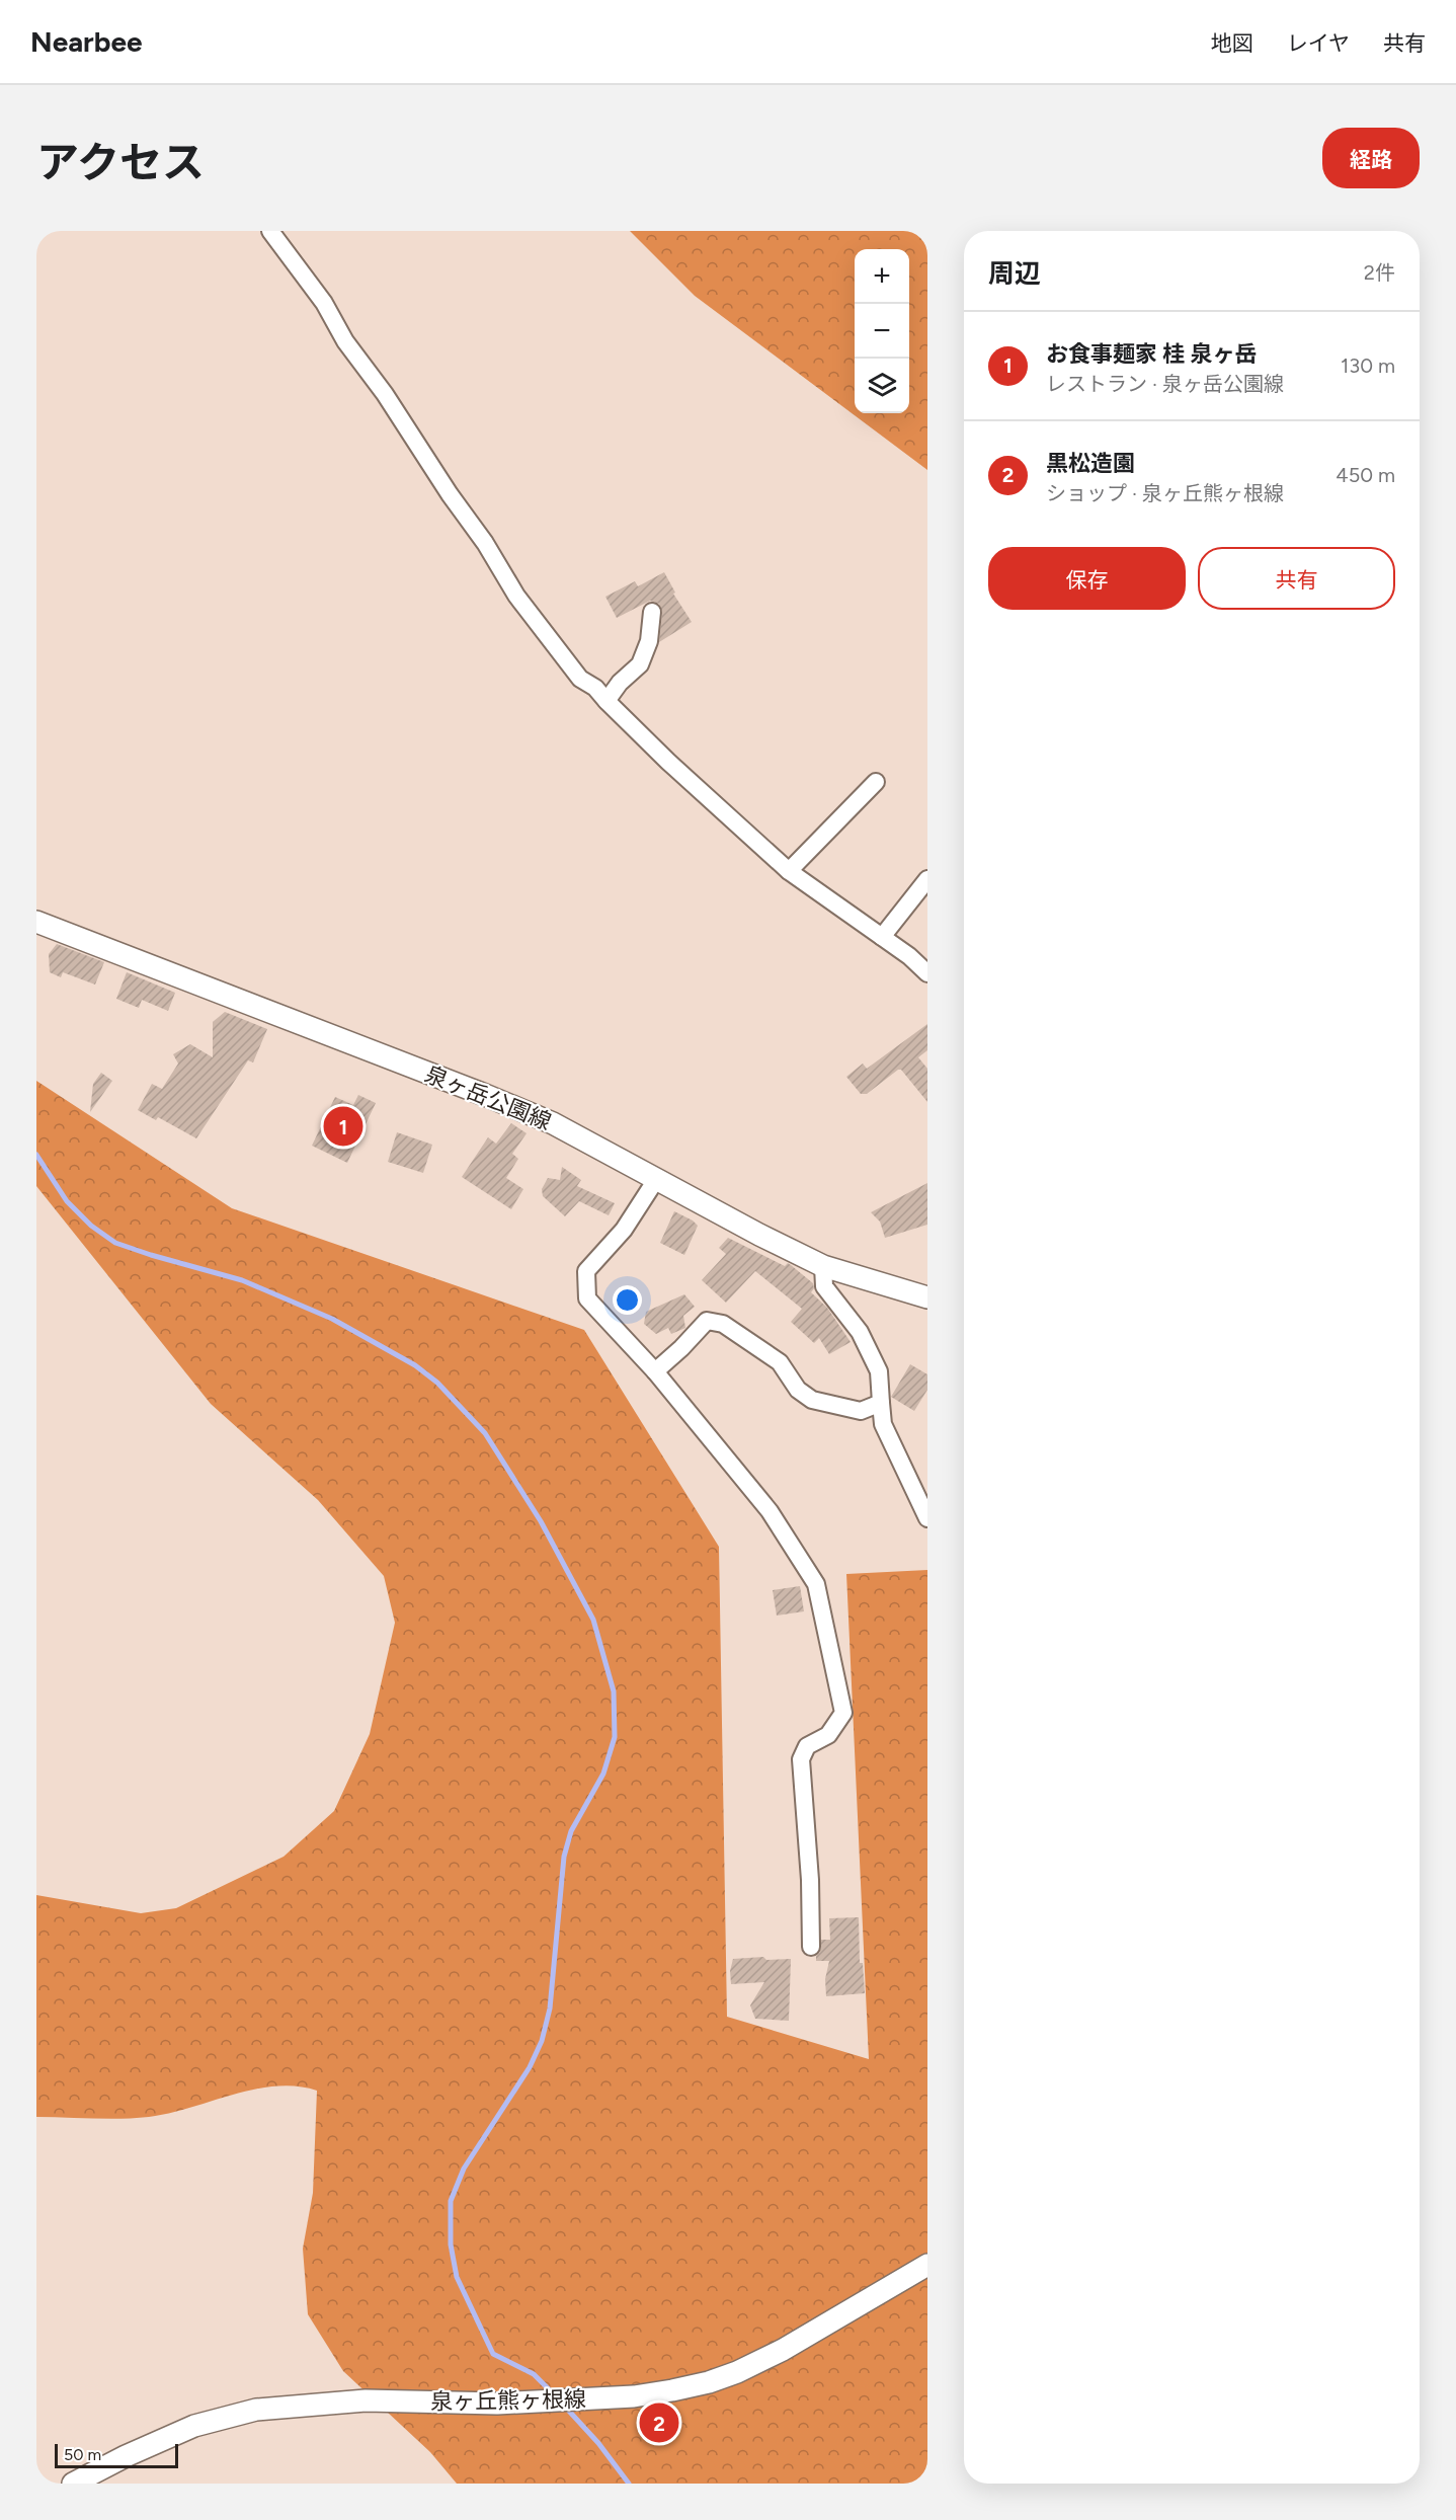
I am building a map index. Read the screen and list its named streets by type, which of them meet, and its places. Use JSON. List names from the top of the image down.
{
  "streets": {
    "main road": ["泉ヶ岳公園線", "泉ヶ丘熊ヶ根線"]
  },
  "scale_bar": "50 m",
  "page": {
    "header": "Nearbee",
    "nav": ["地図", "レイヤ", "共有"],
    "title": "アクセス",
    "buttons": [
      "経路",
      ["保存", "共有"]
    ],
    "heading": ["周辺", "2件"],
    "map_buttons": ["+", "−"],
    "list": [
      {
        "mark": "1",
        "name": "お食事麺家 桂 泉ヶ岳",
        "note": "レストラン · 泉ヶ岳公園線",
        "value": "130 m"
      },
      {
        "mark": "2",
        "name": "黒松造園",
        "note": "ショップ · 泉ヶ丘熊ヶ根線",
        "value": "450 m"
      }
    ],
    "pins": ["1", "2"],
    "scale": "50 m"
  }
}
